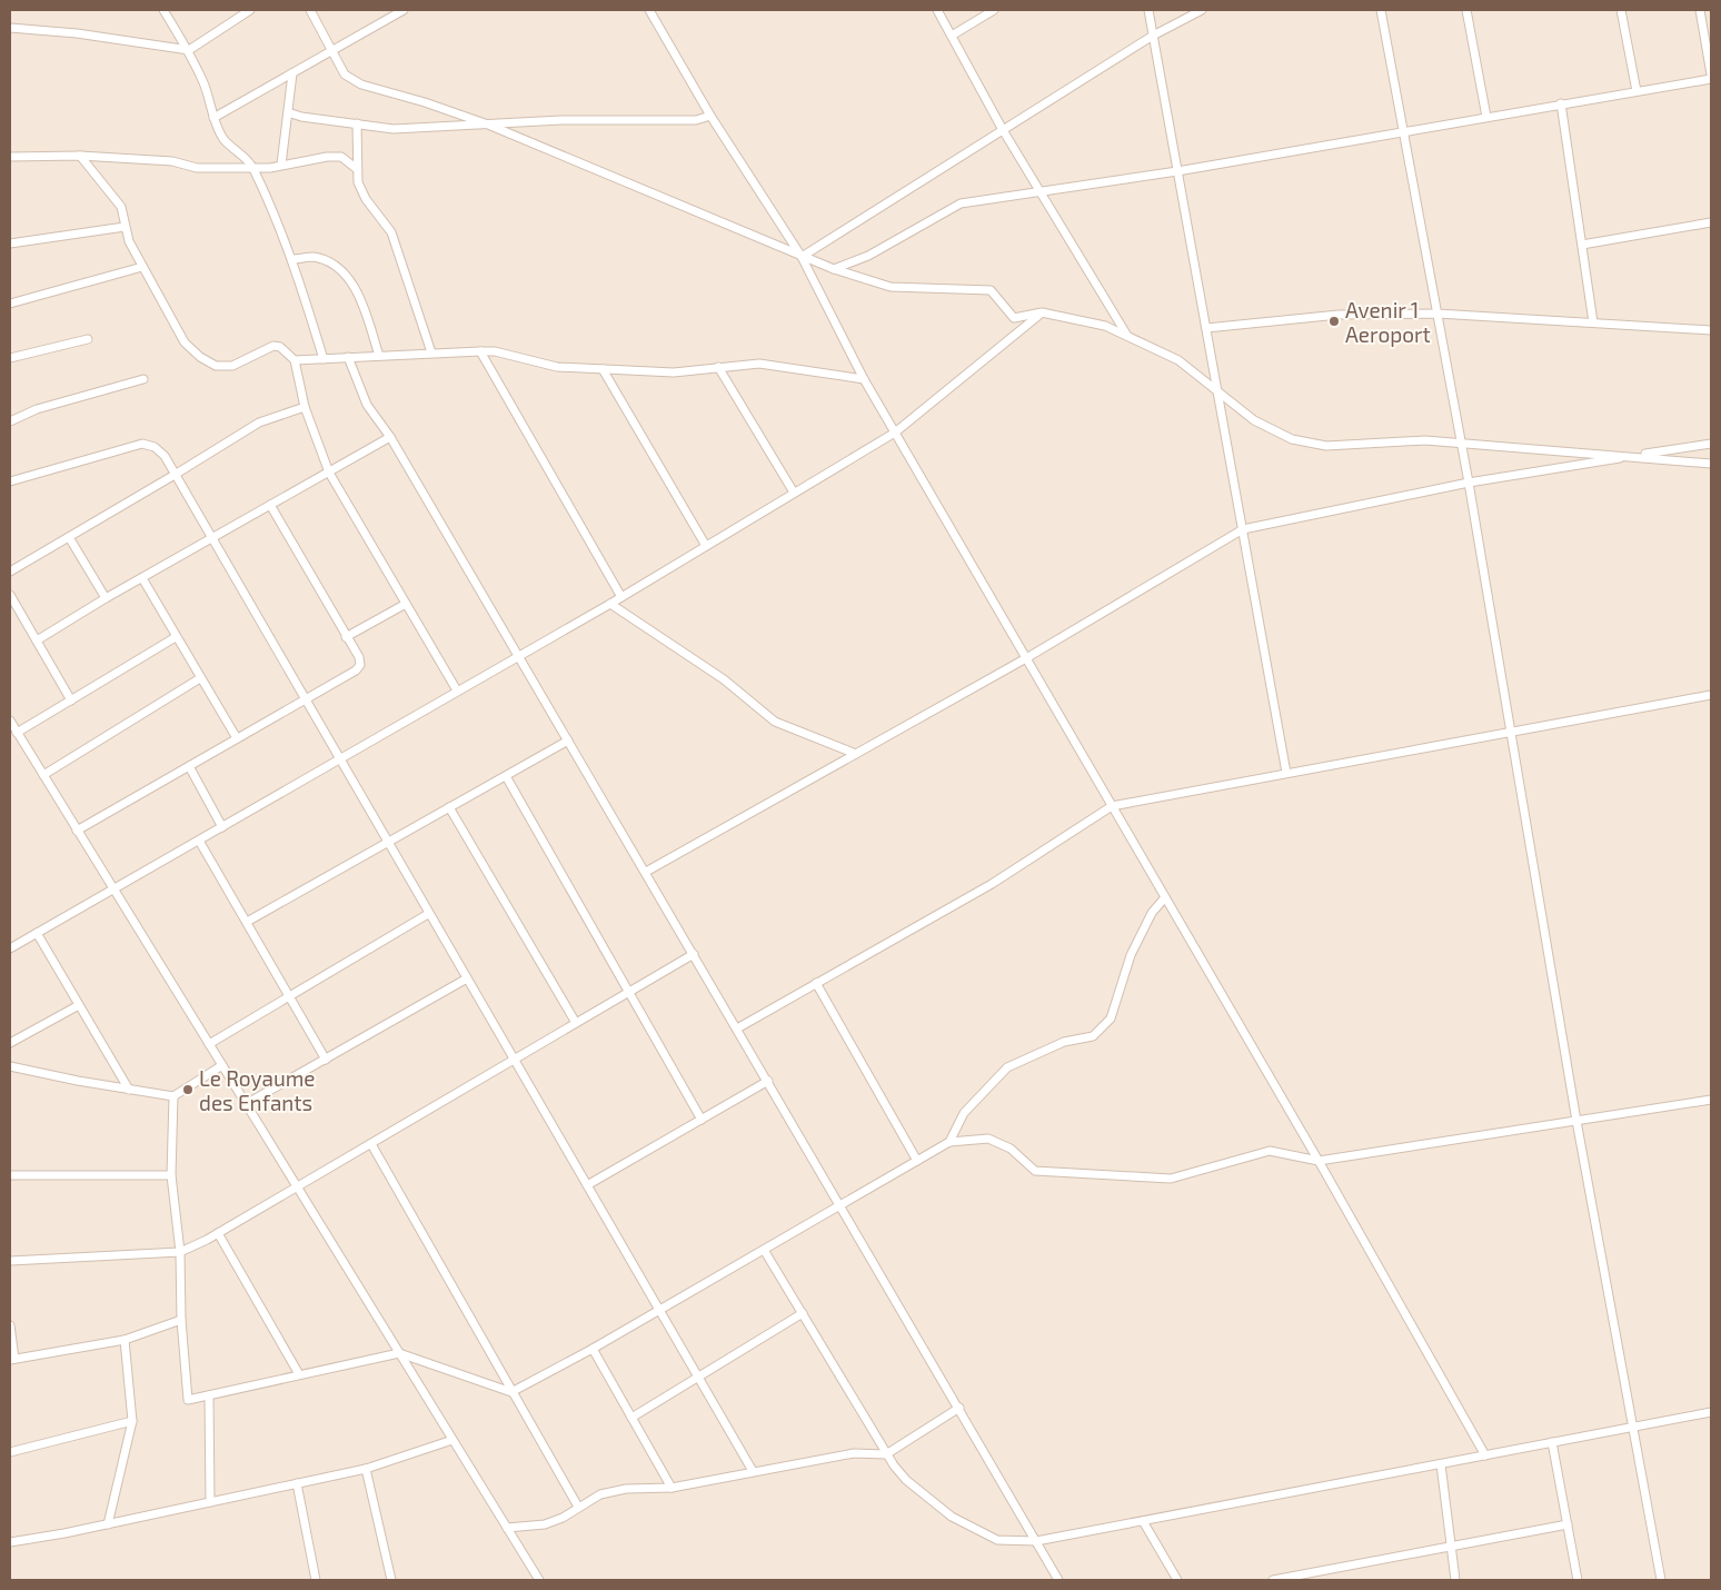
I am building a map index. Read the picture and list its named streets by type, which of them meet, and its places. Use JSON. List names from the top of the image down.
{
  "places": ["Avenir 1 Aeroport", "Le Royaume des Enfants"]
}
